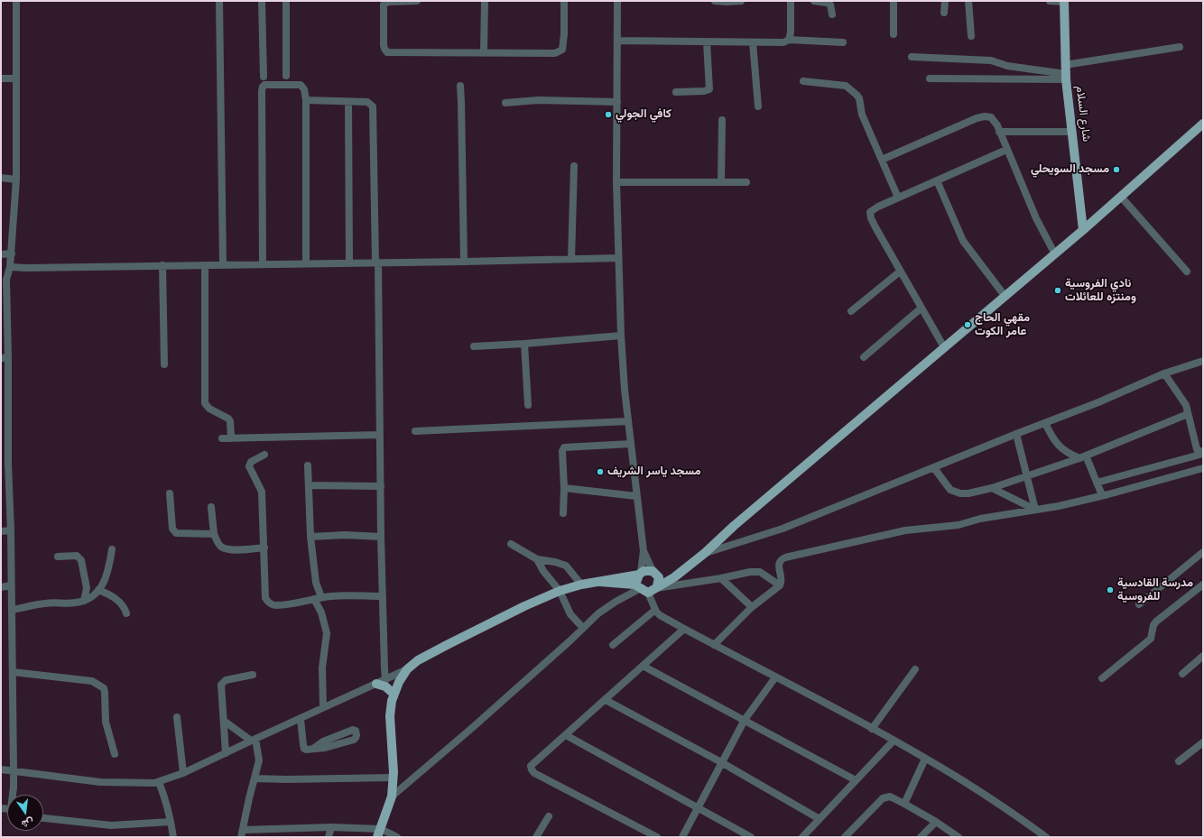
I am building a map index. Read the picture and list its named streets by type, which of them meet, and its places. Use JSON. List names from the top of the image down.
{
  "streets": {
    "main road": ["شارع السلام"]
  },
  "places": [
    "كافي الجولي",
    "مسجد السويحلي",
    "نادي الفروسية ومنتزه للعائلات",
    "مقهي الحاج عامر الكوت",
    "مسجد ياسر الشريف",
    "مدرسة القادسية للفروسية"
  ],
  "north": "bottom"
}
